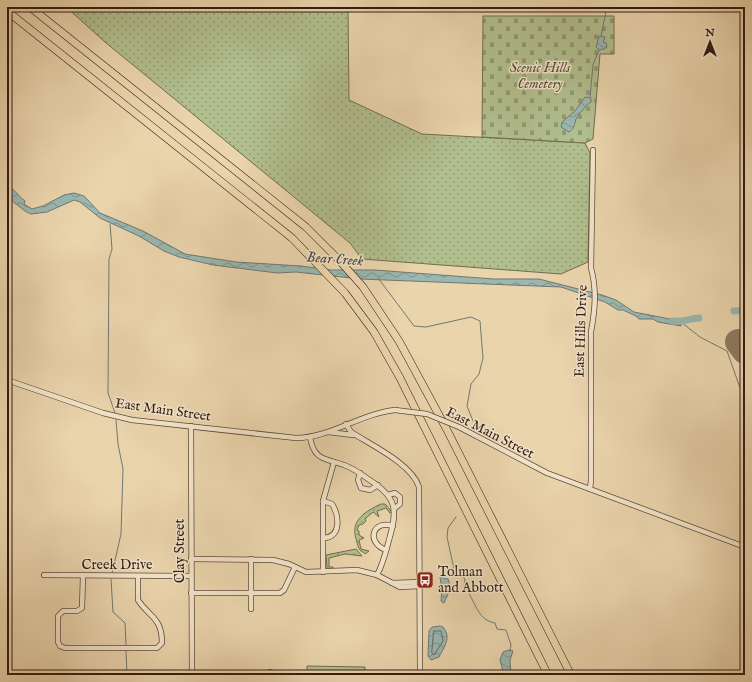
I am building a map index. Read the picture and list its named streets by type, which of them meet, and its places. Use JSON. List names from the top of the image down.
{
  "streets": {
    "street": [
      "East Hills Drive",
      "East Main Street",
      "Clay Street",
      "Creek Drive"
    ]
  },
  "crossings": [
    ["East Hills Drive", "East Main Street"],
    ["East Main Street", "Clay Street"],
    ["Clay Street", "Creek Drive"]
  ],
  "water": ["Bear Creek"],
  "parks": ["Scenic Hills Cemetery"],
  "places": {
    "bus stop": ["Tolman and Abbott"]
  },
  "north": "top"
}
